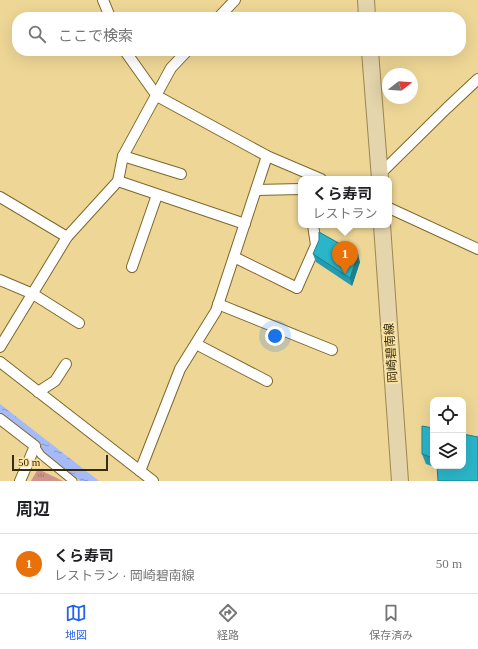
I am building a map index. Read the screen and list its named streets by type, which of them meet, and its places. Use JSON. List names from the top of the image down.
{
  "streets": {
    "main road": ["岡崎碧南線"]
  },
  "scale_bar": "50 m",
  "north": "right",
  "page": {
    "search": "ここで検索",
    "popup": ["くら寿司", "レストラン"],
    "pins": "1",
    "scale": "50 m",
    "heading": "周辺",
    "list": [
      {
        "mark": "1",
        "name": "くら寿司",
        "note": "レストラン · 岡崎碧南線",
        "value": "50 m"
      }
    ],
    "nav": ["地図", "経路", "保存済み"]
  }
}
